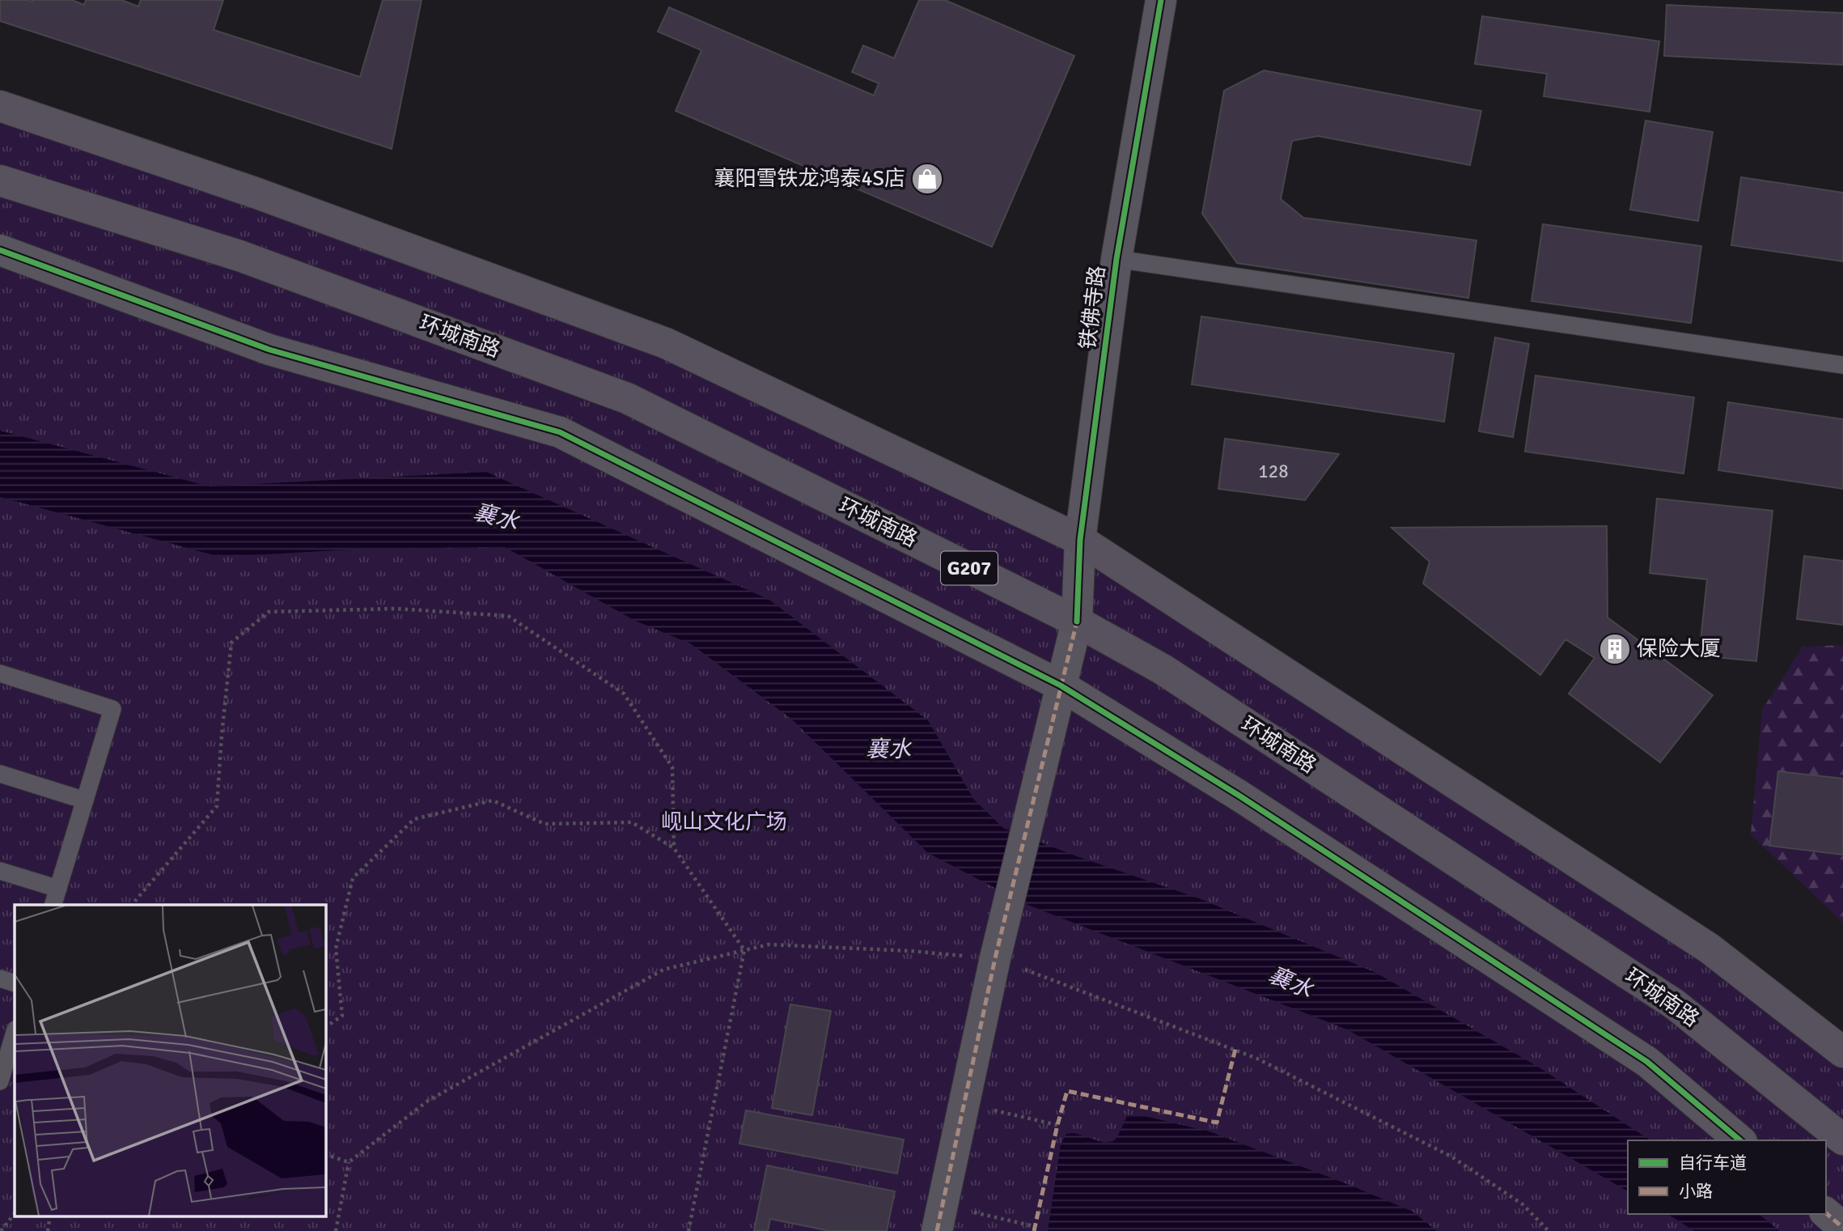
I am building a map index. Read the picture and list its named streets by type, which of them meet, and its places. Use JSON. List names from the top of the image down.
{
  "streets": {
    "highway": ["环城南路", "G207"],
    "street": ["铁佛寺路"]
  },
  "crossings": [
    ["铁佛寺路", "环城南路"]
  ],
  "water": ["襄水"],
  "parks": ["岘山文化广场"],
  "places": {
    "shop": ["襄阳雪铁龙鸿泰4S店"],
    "building": ["保险大厦"]
  },
  "house_numbers": ["128"],
  "legend": ["自行车道", "小路"]
}
